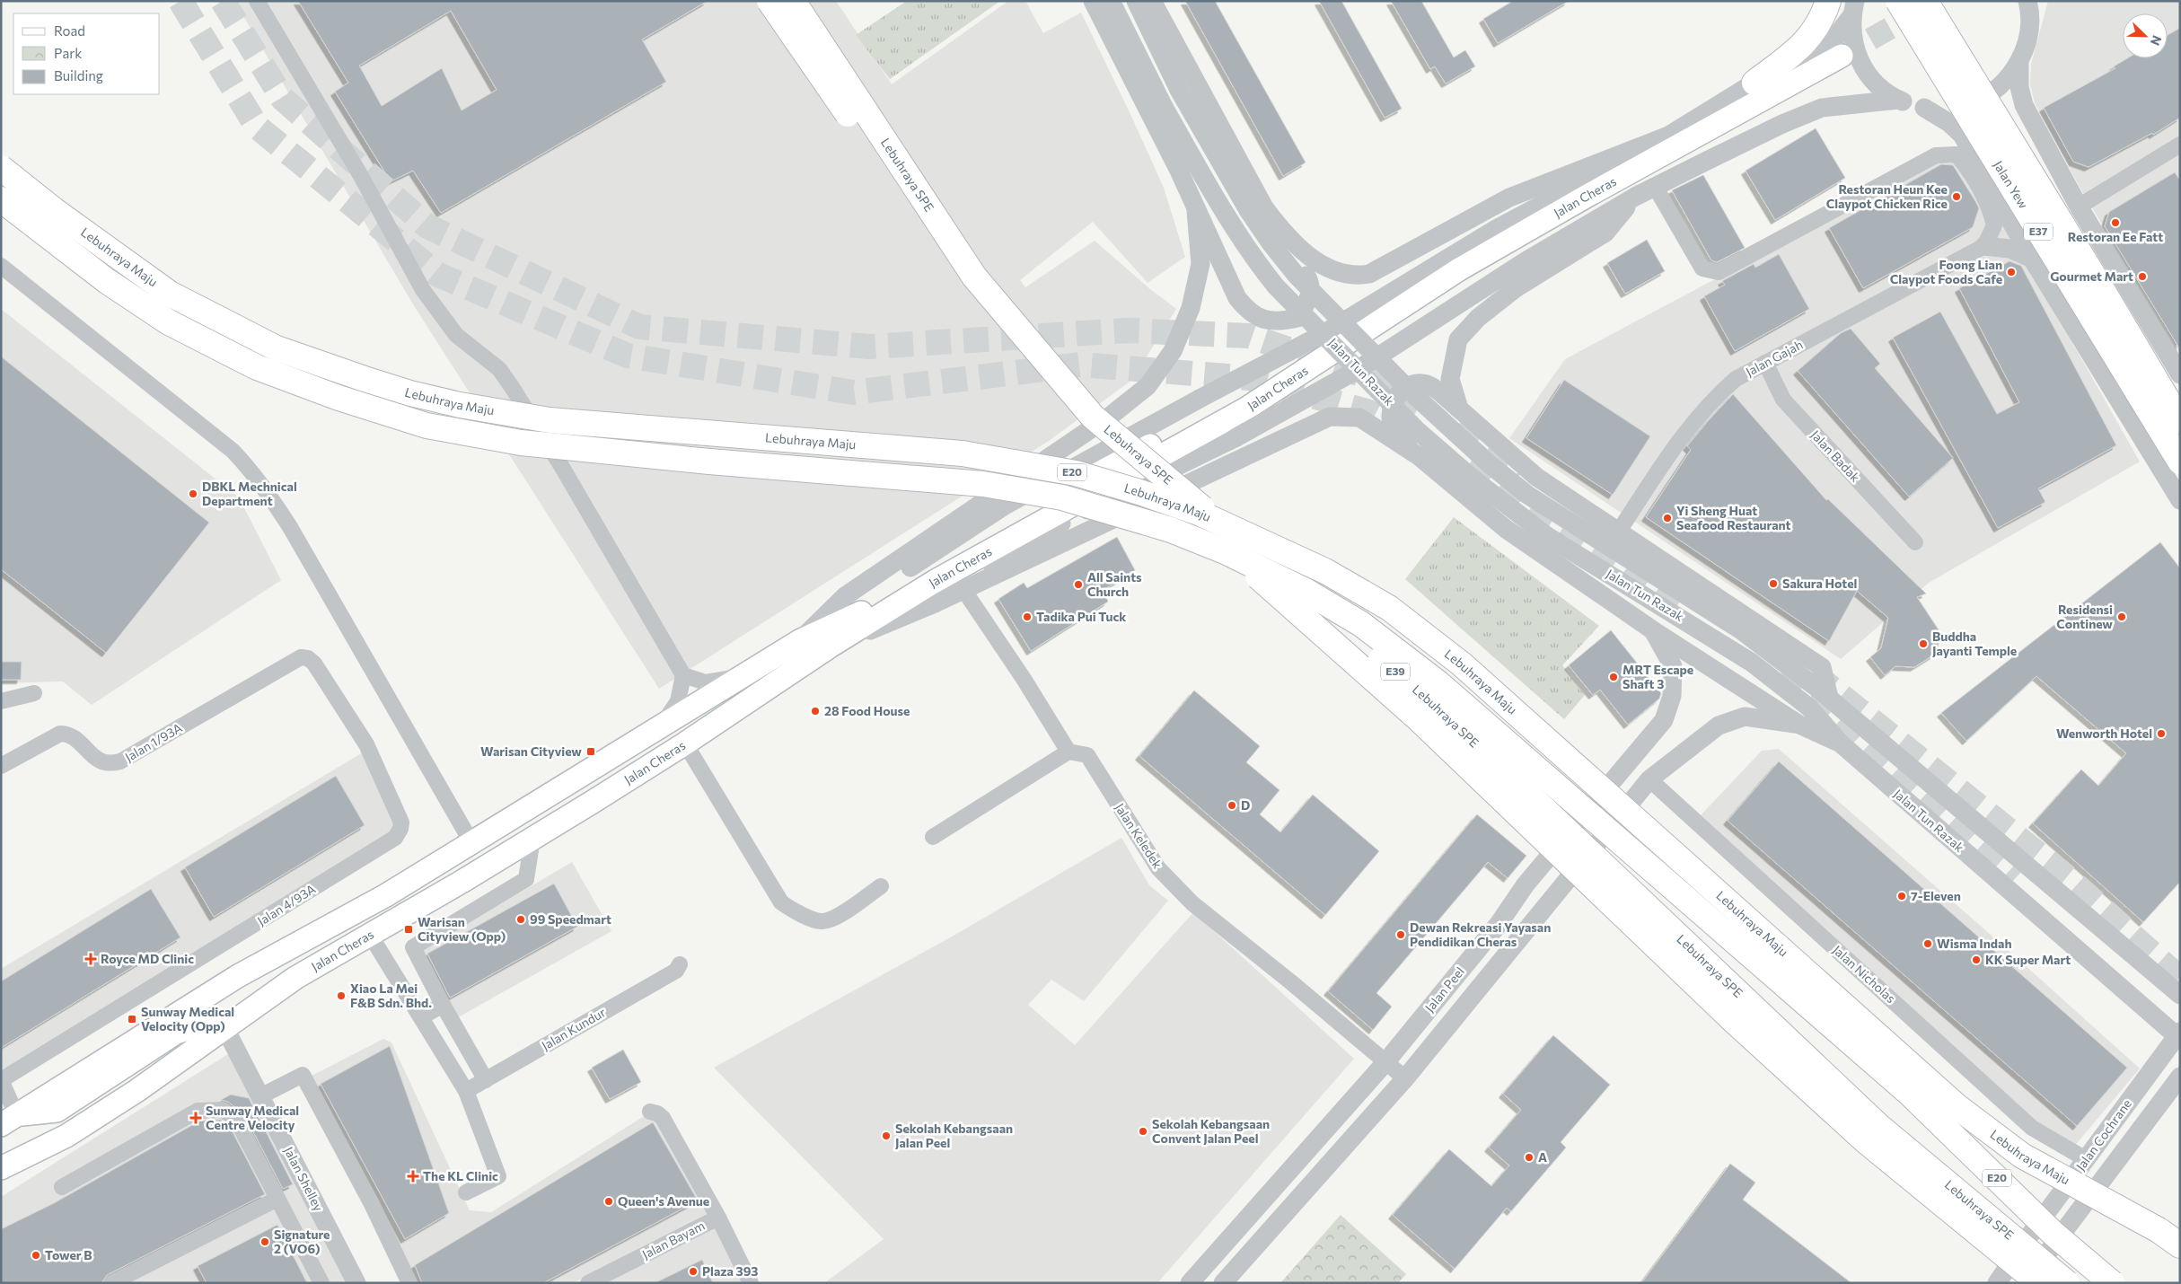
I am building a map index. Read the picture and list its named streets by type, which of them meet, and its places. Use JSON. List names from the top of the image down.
{
  "streets": {
    "main road": [
      "Lebuhraya SPE",
      "Jalan Yew",
      "Jalan Cheras",
      "E37",
      "Lebuhraya Maju",
      "E20",
      "E39"
    ],
    "street": [
      "Jalan Gajah",
      "Jalan Tun Razak",
      "Jalan Badak",
      "Jalan 1/93A",
      "Jalan Keledek",
      "Jalan 4/93A",
      "Jalan Nicholas",
      "Jalan Peel",
      "Jalan Kundur",
      "Jalan Cochrane",
      "Jalan Shelley",
      "Jalan Bayam"
    ]
  },
  "crossings": [
    ["Jalan Cheras", "Jalan 4/93A"],
    ["Jalan Cheras", "Jalan Shelley"],
    ["Jalan Gajah", "Jalan Badak"],
    ["Jalan Tun Razak", "Jalan Cochrane"],
    ["Jalan 1/93A", "Jalan 4/93A"],
    ["Jalan Keledek", "Jalan Peel"],
    ["Jalan Nicholas", "Jalan Peel"],
    ["Jalan Nicholas", "Jalan Cochrane"]
  ],
  "places": {
    "other": [
      "Restoran Heun Kee Claypot Chicken Rice",
      "Restoran Ee Fatt",
      "Foong Lian Claypot Foods Cafe",
      "Gourmet Mart",
      "DBKL Mechnical Department",
      "Yi Sheng Huat Seafood Restaurant",
      "Sakura Hotel",
      "All Saints Church",
      "Tadika Pui Tuck",
      "Residensi Continew",
      "Buddha Jayanti Temple",
      "MRT Escape Shaft 3",
      "28 Food House",
      "Wenworth Hotel",
      "D",
      "7-Eleven",
      "99 Speedmart",
      "Dewan Rekreasi Yayasan Pendidikan Cheras",
      "Wisma Indah",
      "KK Super Mart",
      "Xiao La Mei F&B Sdn. Bhd.",
      "Sekolah Kebangsaan Convent Jalan Peel",
      "Sekolah Kebangsaan Jalan Peel",
      "A",
      "Queen's Avenue",
      "Signature 2 (VO6)",
      "Tower B",
      "Plaza 393"
    ],
    "transit": ["Warisan Cityview", "Warisan Cityview (Opp)", "Sunway Medical Velocity (Opp)"],
    "health": ["Royce MD Clinic", "Sunway Medical Centre Velocity", "The KL Clinic"]
  },
  "legend": ["Road", "Park", "Building"],
  "north": "bottom right"
}
